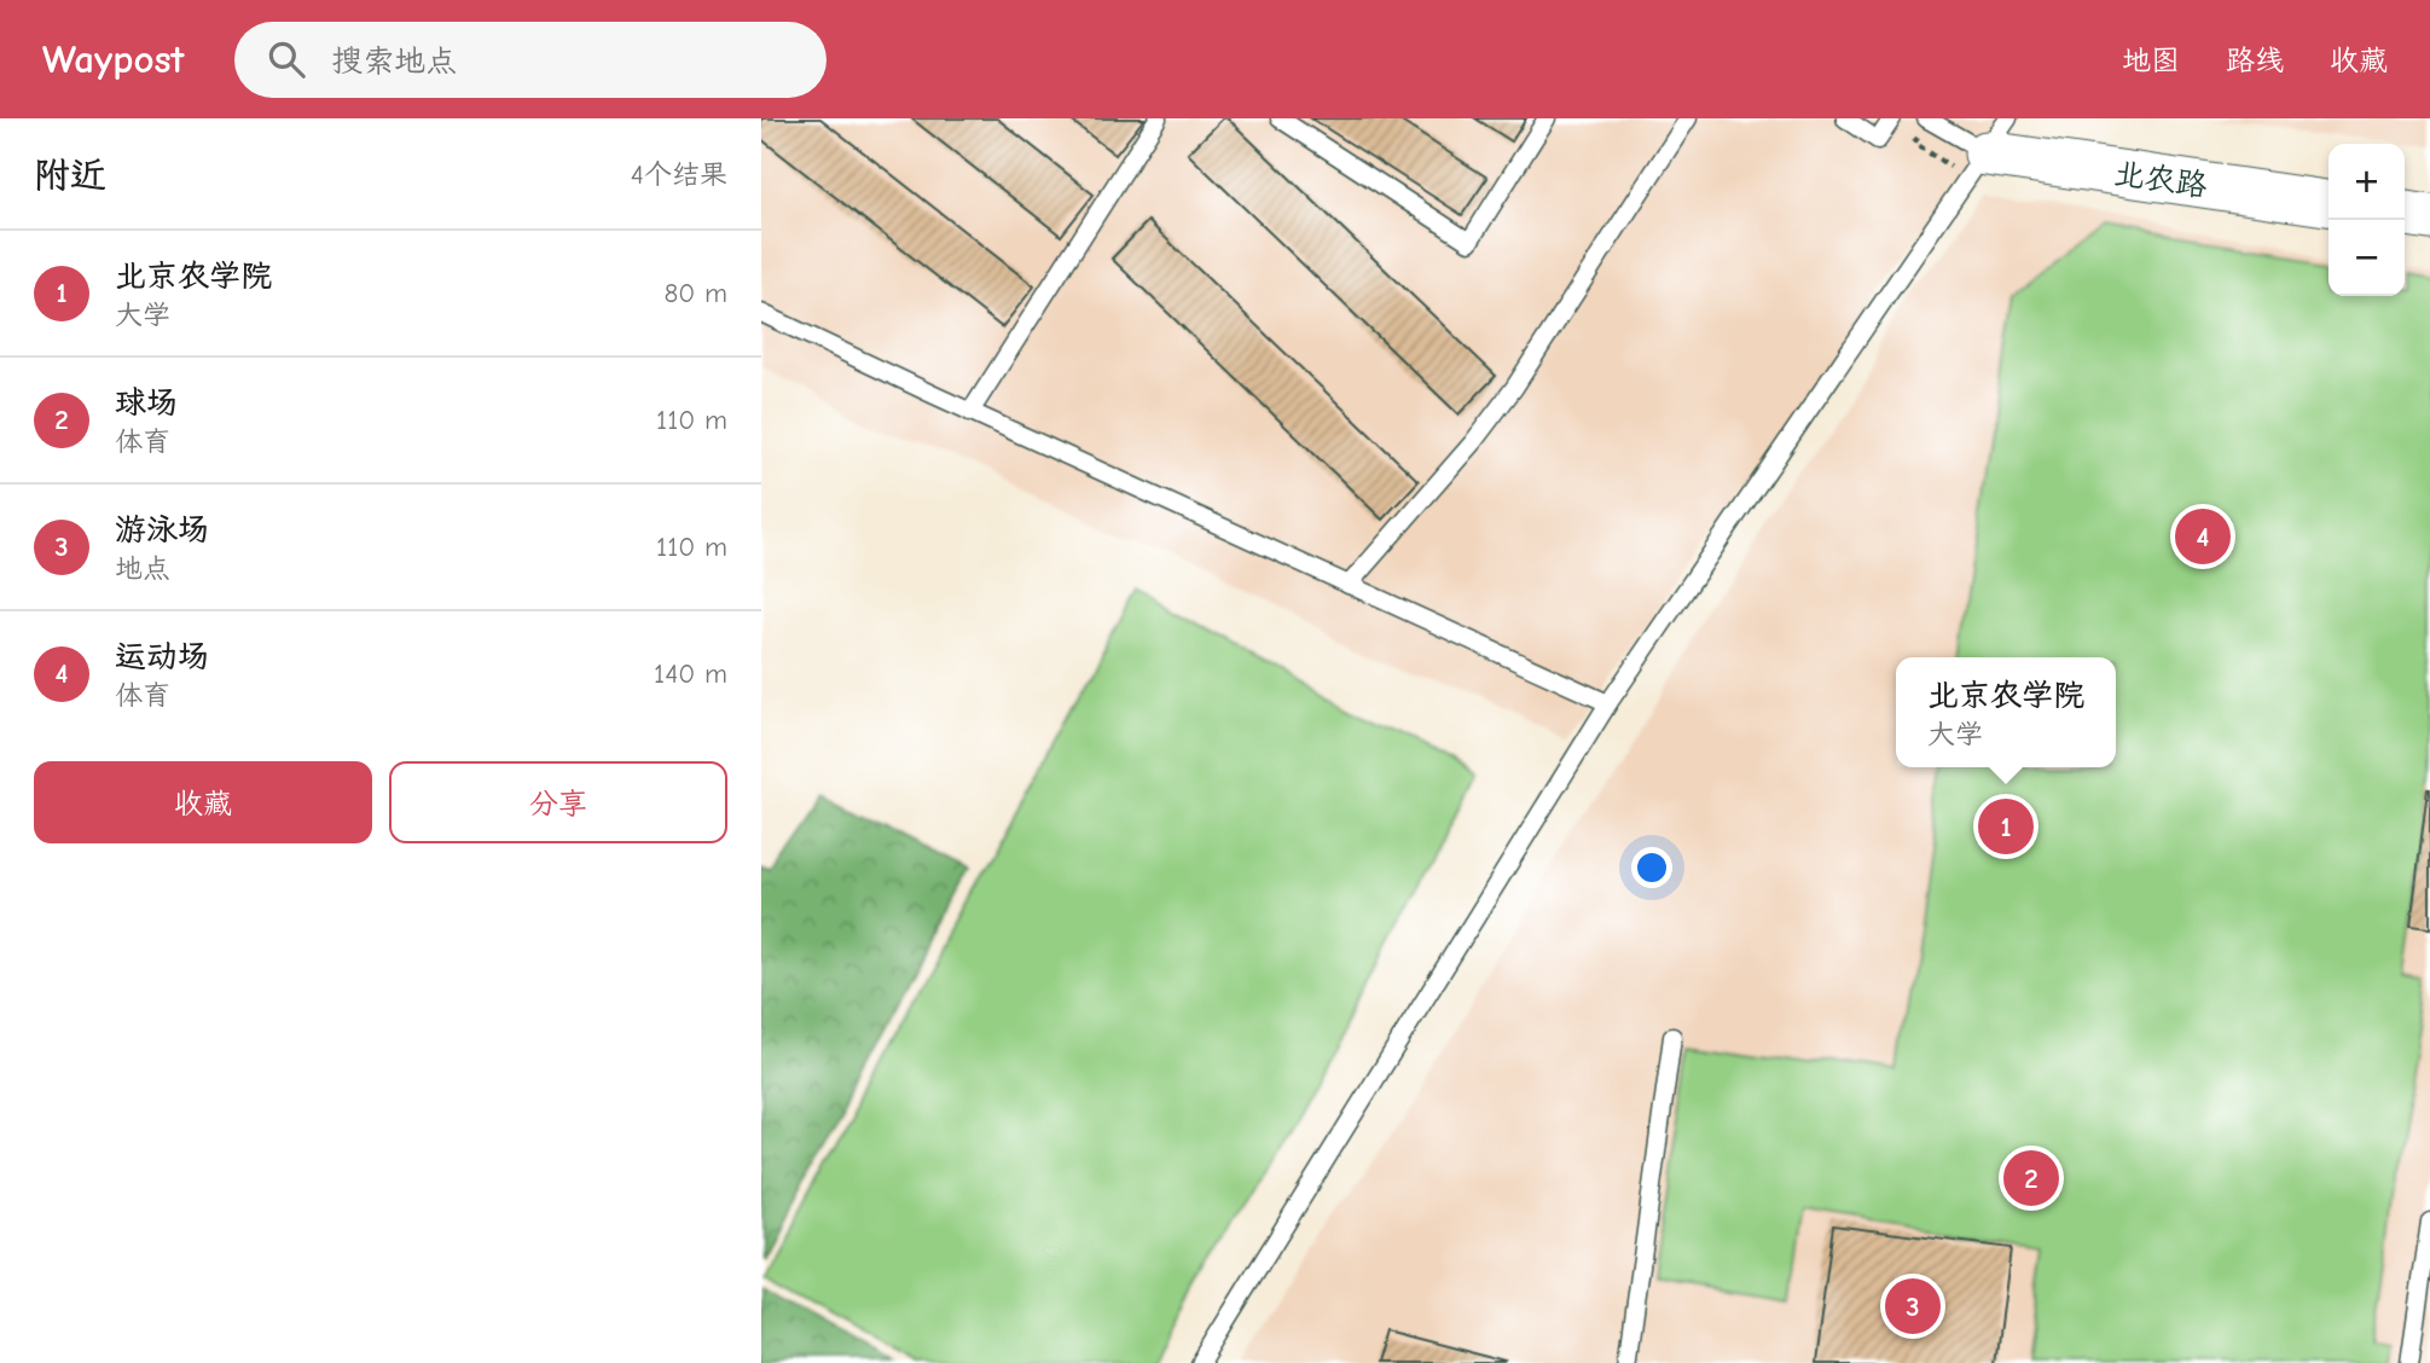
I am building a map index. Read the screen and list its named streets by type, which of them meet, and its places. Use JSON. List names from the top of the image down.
{
  "streets": {
    "street": ["北农路"]
  },
  "page": {
    "header": "Waypost",
    "search": "搜索地点",
    "nav": ["地图", "路线", "收藏"],
    "heading": ["附近", "4个结果"],
    "map_buttons": ["+", "−"],
    "list": [
      {
        "mark": "1",
        "name": "北京农学院",
        "note": "大学",
        "value": "80 m"
      },
      {
        "mark": "2",
        "name": "球场",
        "note": "体育",
        "value": "110 m"
      },
      {
        "mark": "3",
        "name": "游泳场",
        "note": "地点",
        "value": "110 m"
      },
      {
        "mark": "4",
        "name": "运动场",
        "note": "体育",
        "value": "140 m"
      }
    ],
    "pins": [
      "4",
      "1",
      "2",
      "3"
    ],
    "popup": ["北京农学院", "大学"],
    "buttons": ["收藏", "分享"]
  }
}
